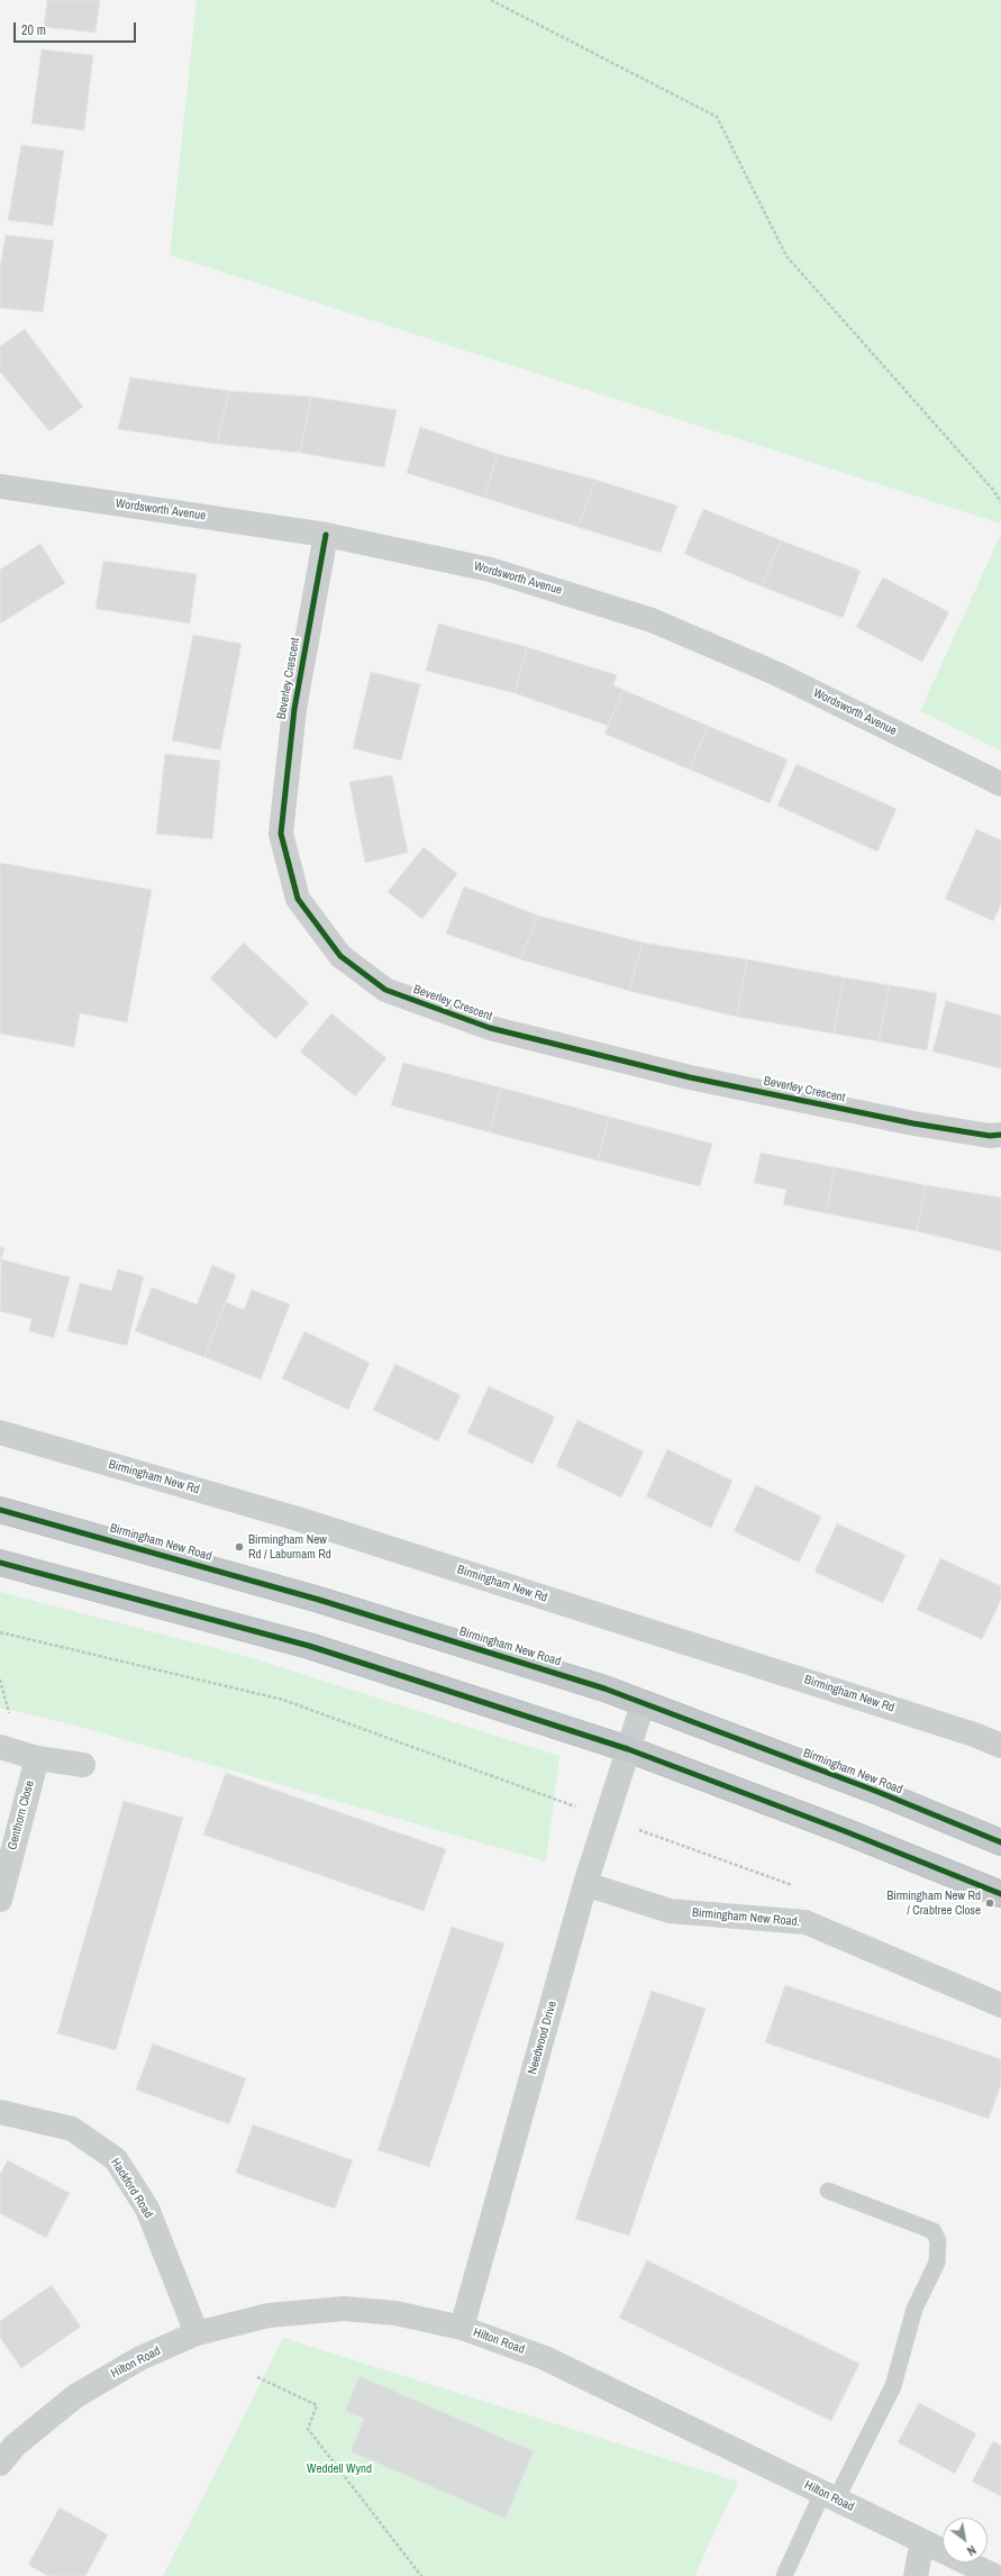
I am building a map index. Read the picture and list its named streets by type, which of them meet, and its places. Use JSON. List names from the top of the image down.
{
  "streets": {
    "highway": ["Birmingham New Road"],
    "street": [
      "Wordsworth Avenue",
      "Beverley Crescent",
      "Birmingham New Rd",
      "Genthorn Close",
      "Birmingham New Road.",
      "Needwood Drive",
      "Hackford Road",
      "Hilton Road"
    ]
  },
  "crossings": [
    ["Wordsworth Avenue", "Beverley Crescent"],
    ["Birmingham New Road", "Needwood Drive"],
    ["Birmingham New Road.", "Needwood Drive"],
    ["Needwood Drive", "Hilton Road"],
    ["Hackford Road", "Hilton Road"]
  ],
  "parks": ["Weddell Wynd"],
  "places": ["Birmingham New Rd / Laburnam Rd", "Birmingham New Rd / Crabtree Close"],
  "scale_bar": "20 m",
  "north": "bottom right"
}
